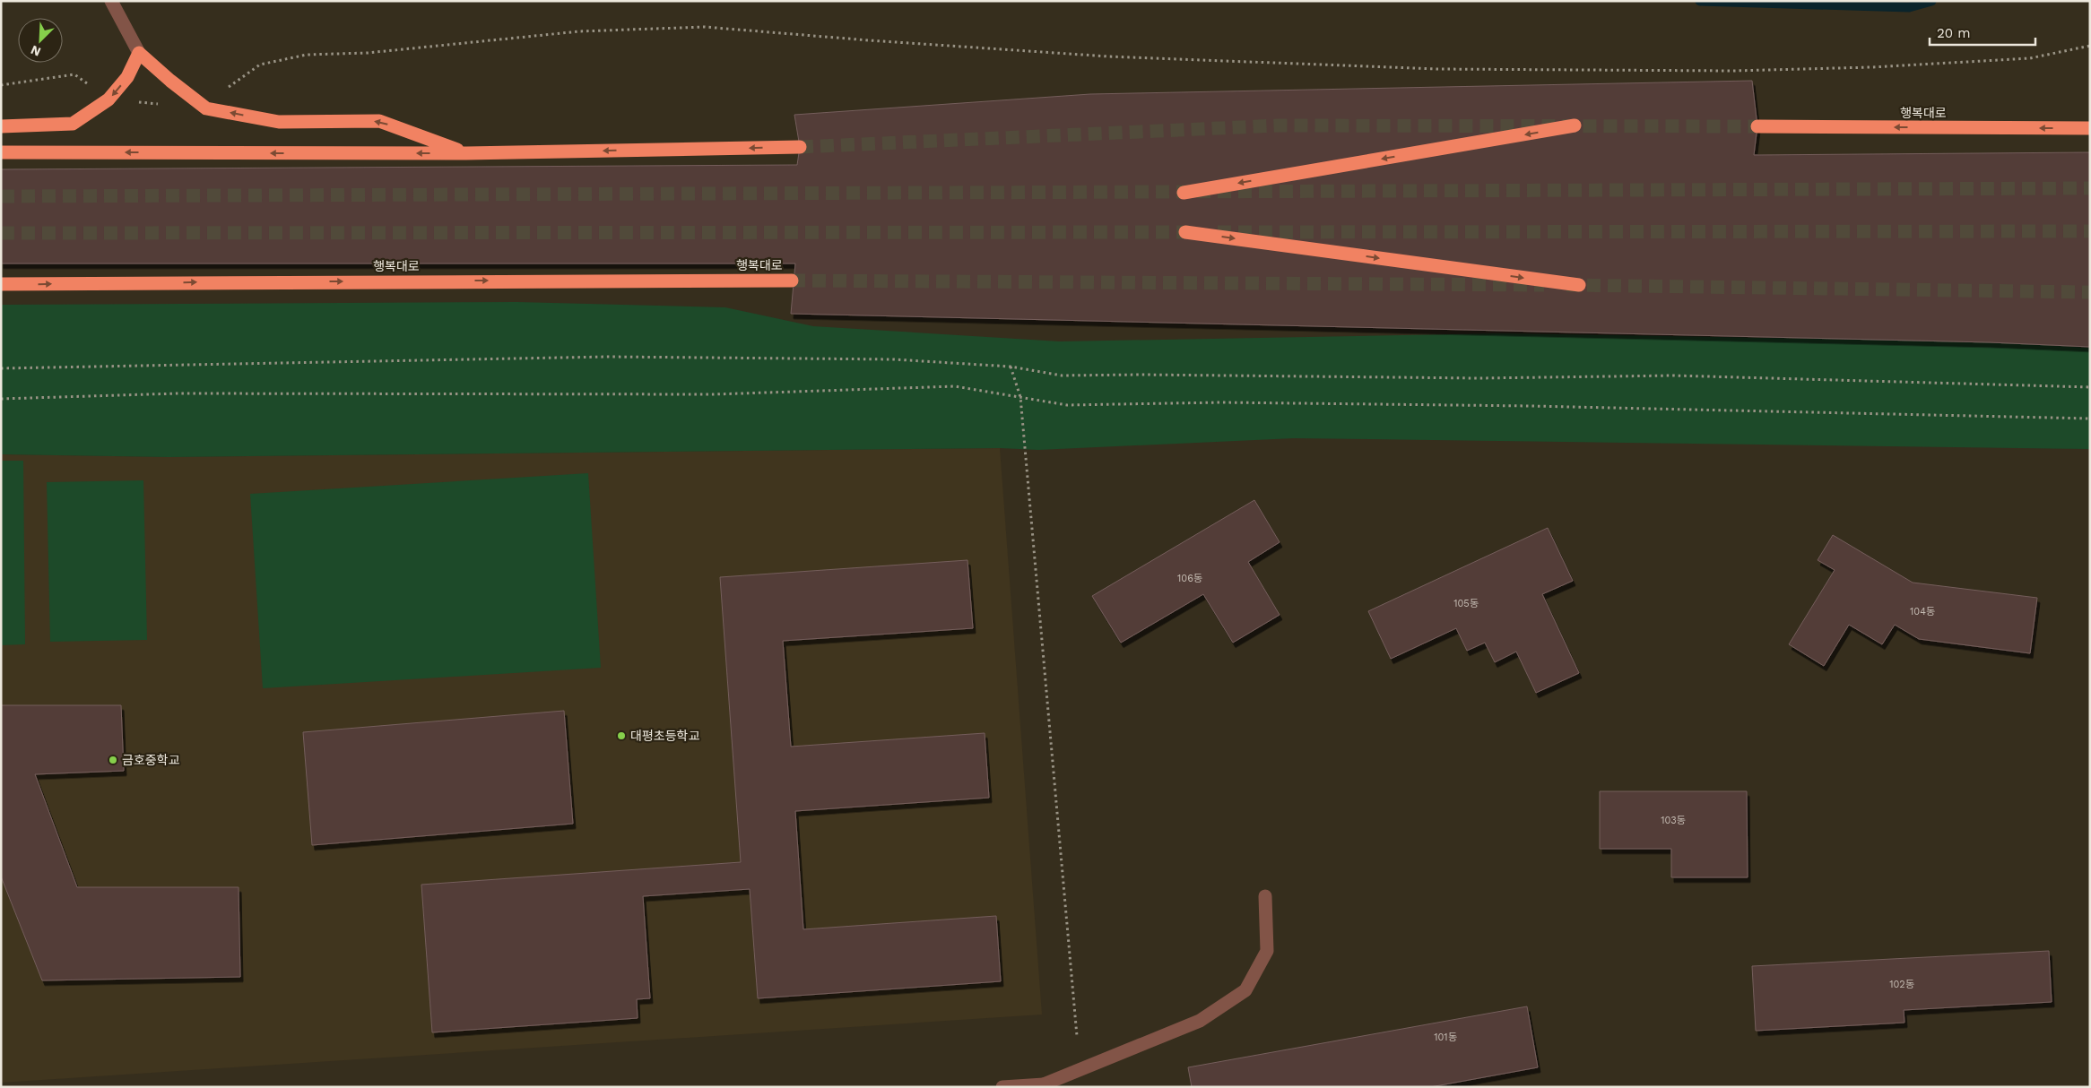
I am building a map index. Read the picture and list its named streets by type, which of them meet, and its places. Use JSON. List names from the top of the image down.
{
  "streets": {
    "highway": ["행복대로"]
  },
  "places": ["대평초등학교", "금호중학교"],
  "house_numbers": [
    "106동",
    "105동",
    "104동",
    "103동",
    "102동",
    "101동"
  ],
  "scale_bar": "20 m",
  "north": "bottom left"
}
